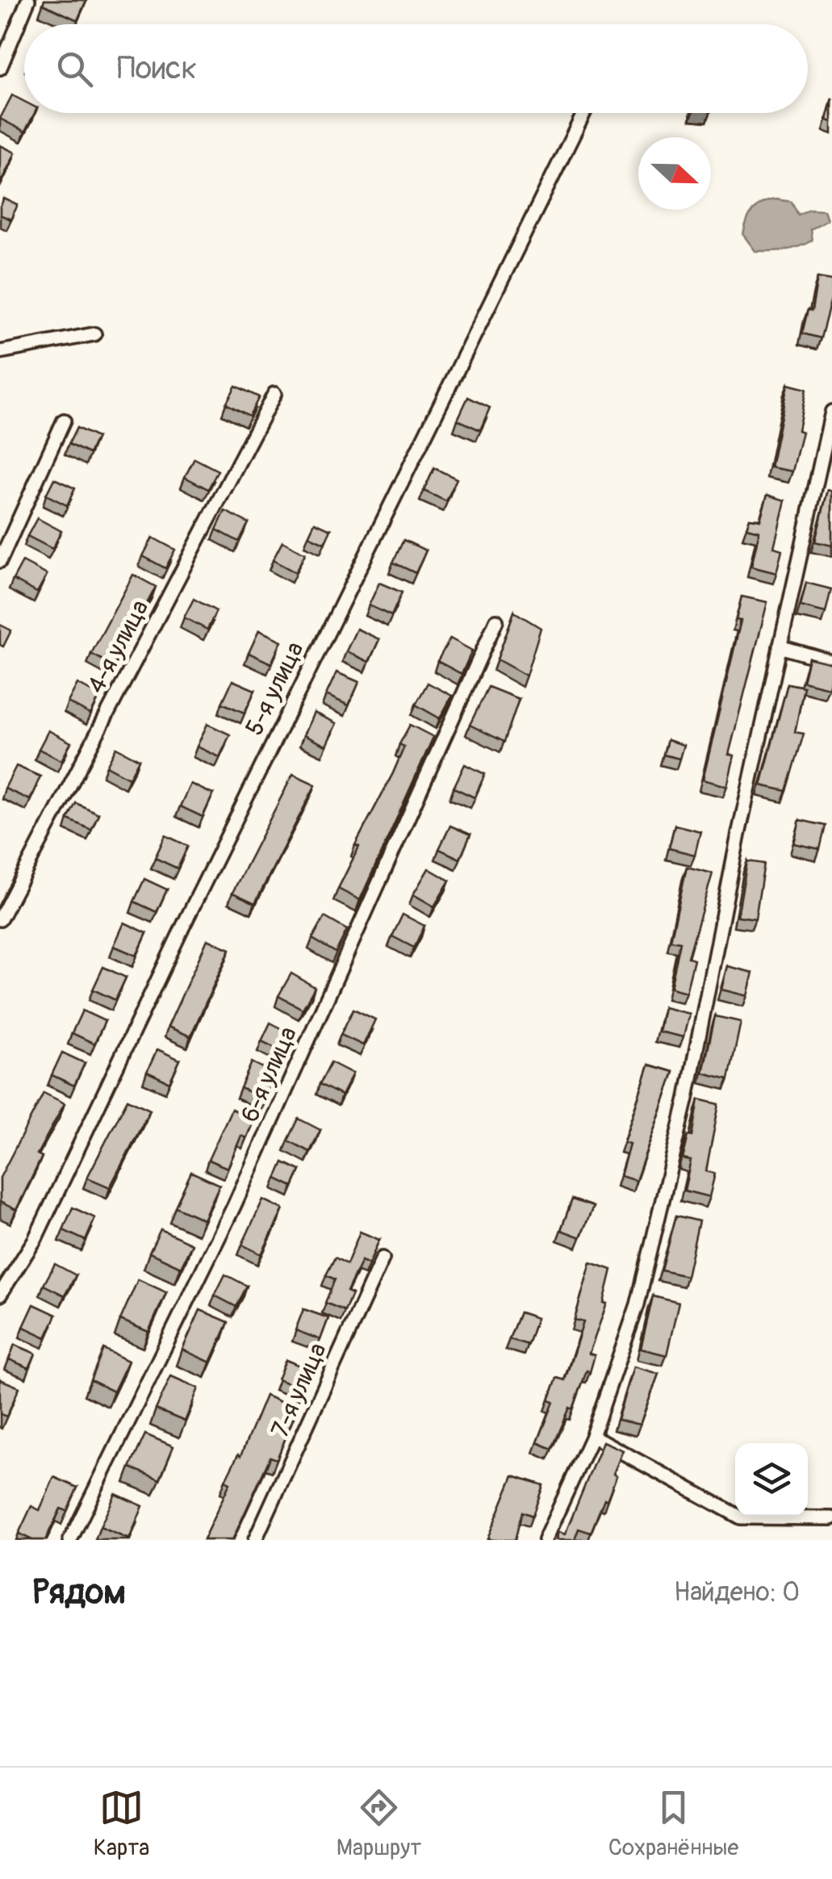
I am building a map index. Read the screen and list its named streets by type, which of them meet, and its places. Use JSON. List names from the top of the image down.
{
  "streets": {
    "street": [
      "4-я улица",
      "5-я улица",
      "6-я улица",
      "7-я улица"
    ]
  },
  "north": "right",
  "page": {
    "search": "Поиск",
    "heading": ["Рядом", "Найдено: 0"],
    "nav": ["Карта", "Маршрут", "Сохранённые"]
  }
}
